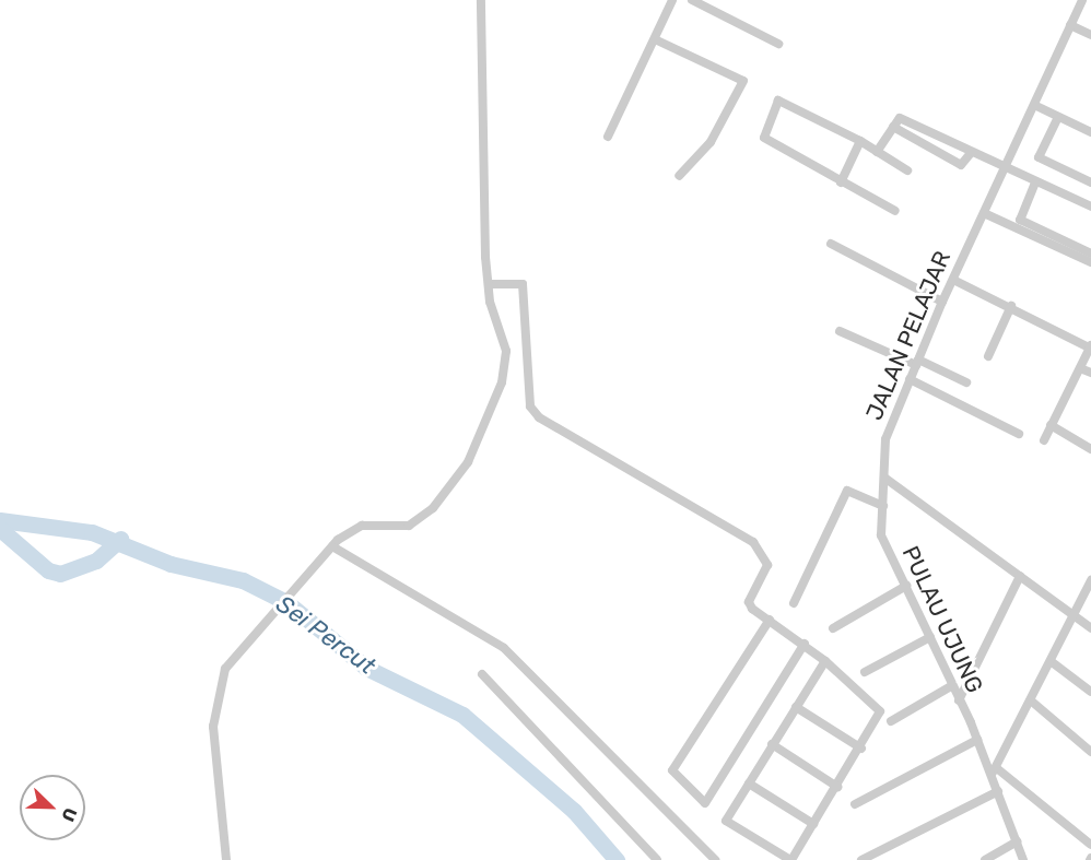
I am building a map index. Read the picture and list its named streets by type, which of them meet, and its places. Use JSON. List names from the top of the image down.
{
  "streets": {
    "street": ["JALAN PELAJAR", "PULAU UJUNG"]
  },
  "crossings": [
    ["JALAN PELAJAR", "PULAU UJUNG"]
  ],
  "water": ["Sei Percut"],
  "north": "bottom right"
}
